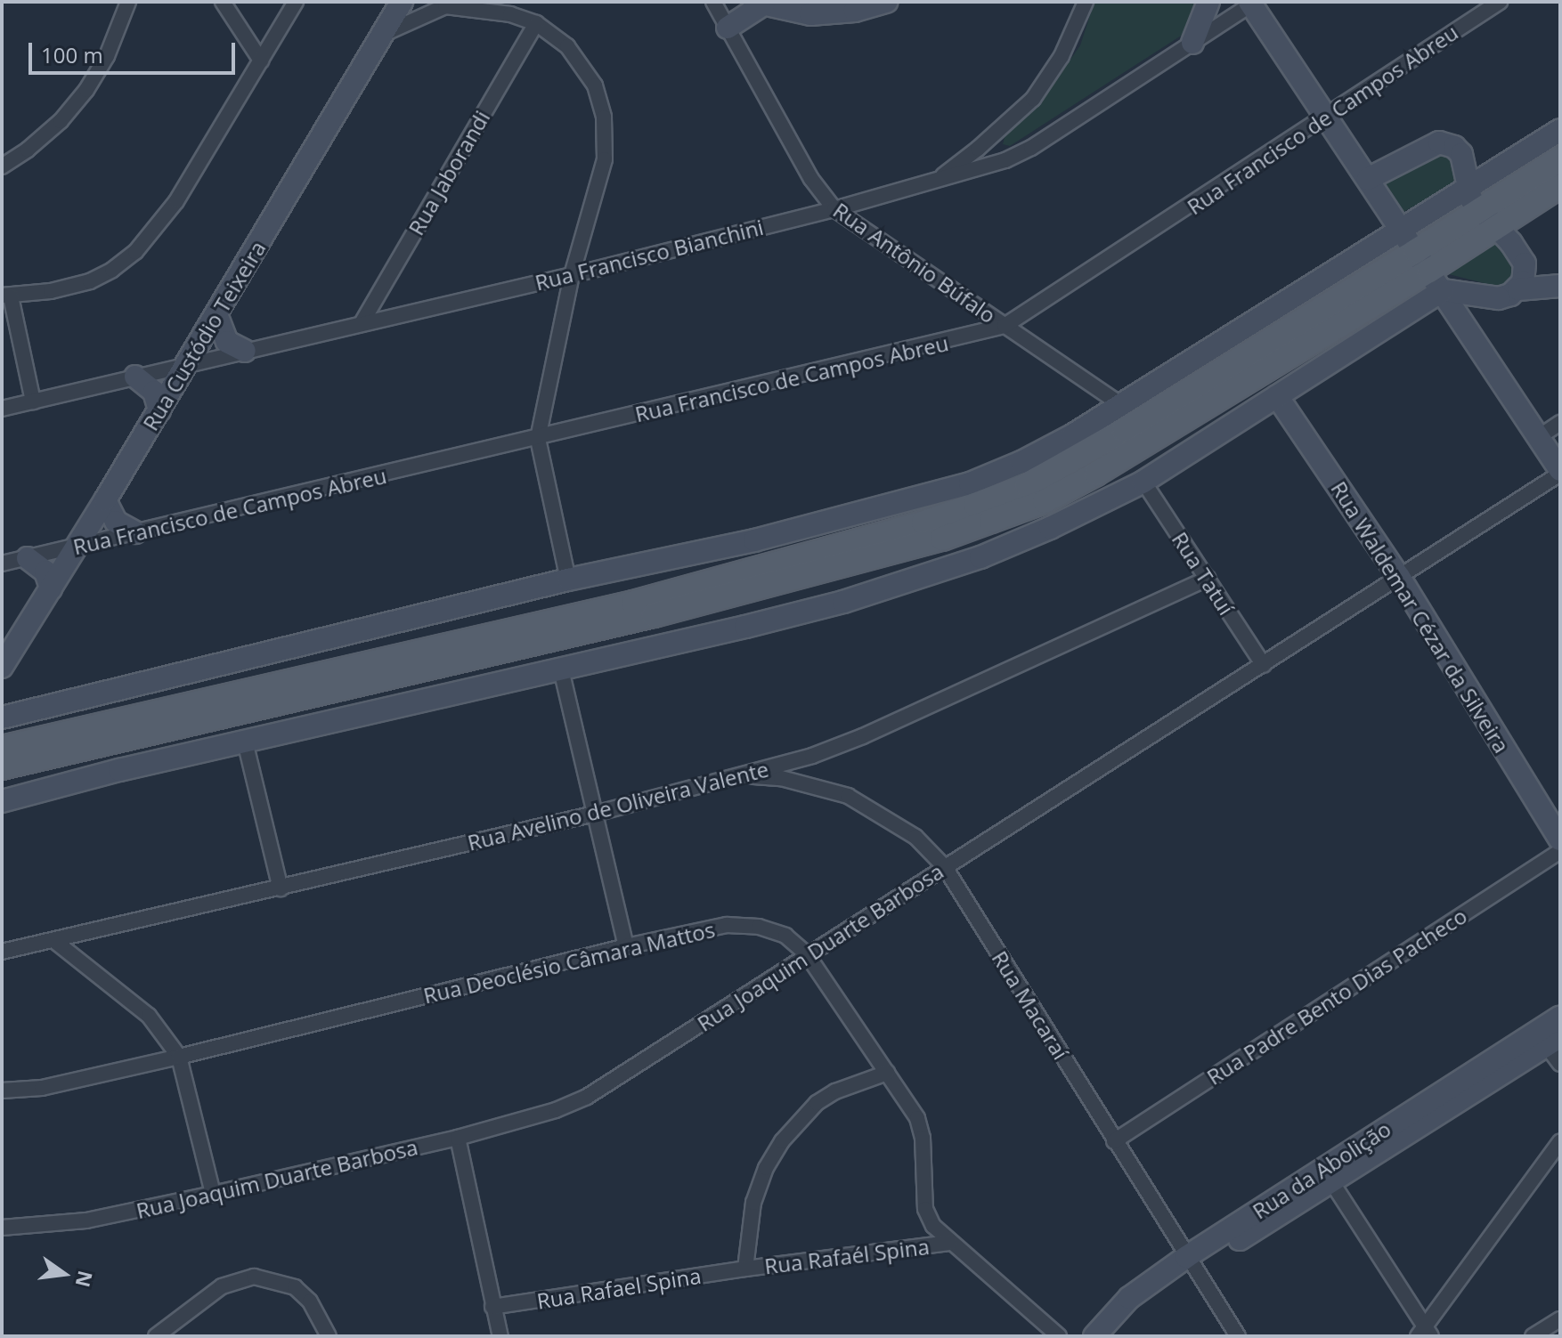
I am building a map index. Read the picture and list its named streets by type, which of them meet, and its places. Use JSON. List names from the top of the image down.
{
  "streets": {
    "main road": ["Rua Custódio Teixeira", "Rua Waldemar Cézar da Silveira", "Rua da Abolição"],
    "street": [
      "Rua Francisco de Campos Abreu",
      "Rua Jaborandi",
      "Rua Francisco Bianchini",
      "Rua Antônio Búfalo",
      "Rua Tatuí",
      "Rua Avelino de Oliveira Valente",
      "Rua Joaquim Duarte Barbosa",
      "Rua Deoclésio Câmara Mattos",
      "Rua Padre Bento Dias Pacheco",
      "Rua Macaraí",
      "Rua Rafaél Spina",
      "Rua Rafael Spina"
    ]
  },
  "crossings": [
    ["Rua Francisco de Campos Abreu", "Rua Antônio Búfalo"],
    ["Rua Francisco de Campos Abreu", "Rua Custódio Teixeira"],
    ["Rua Jaborandi", "Rua Francisco Bianchini"],
    ["Rua Francisco Bianchini", "Rua Antônio Búfalo"],
    ["Rua Francisco Bianchini", "Rua Custódio Teixeira"],
    ["Rua Tatuí", "Rua Avelino de Oliveira Valente"],
    ["Rua Tatuí", "Rua Joaquim Duarte Barbosa"],
    ["Rua Waldemar Cézar da Silveira", "Rua Joaquim Duarte Barbosa"],
    ["Rua Avelino de Oliveira Valente", "Rua Macaraí"],
    ["Rua Joaquim Duarte Barbosa", "Rua Deoclésio Câmara Mattos"],
    ["Rua Joaquim Duarte Barbosa", "Rua Macaraí"],
    ["Rua Deoclésio Câmara Mattos", "Rua Rafaél Spina"],
    ["Rua Padre Bento Dias Pacheco", "Rua Macaraí"],
    ["Rua Macaraí", "Rua da Abolição"],
    ["Rua Rafaél Spina", "Rua Rafael Spina"]
  ],
  "scale_bar": "100 m",
  "north": "right"
}
